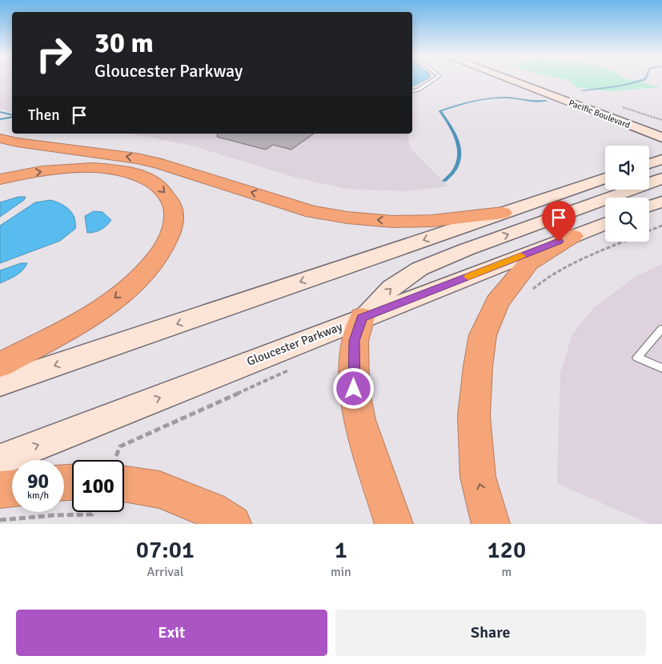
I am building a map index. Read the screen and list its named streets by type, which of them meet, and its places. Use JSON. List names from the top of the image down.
{
  "streets": {
    "main road": ["Pacific Boulevard", "Gloucester Parkway"]
  },
  "page": {
    "turn": ["30 m", "Gloucester Parkway"],
    "then": "Then",
    "speed": "90 km/h",
    "limit": "100",
    "eta": [
      "07:01",
      "Arrival",
      "1",
      "min",
      "120",
      "m"
    ],
    "buttons": ["Exit", "Share"]
  }
}
